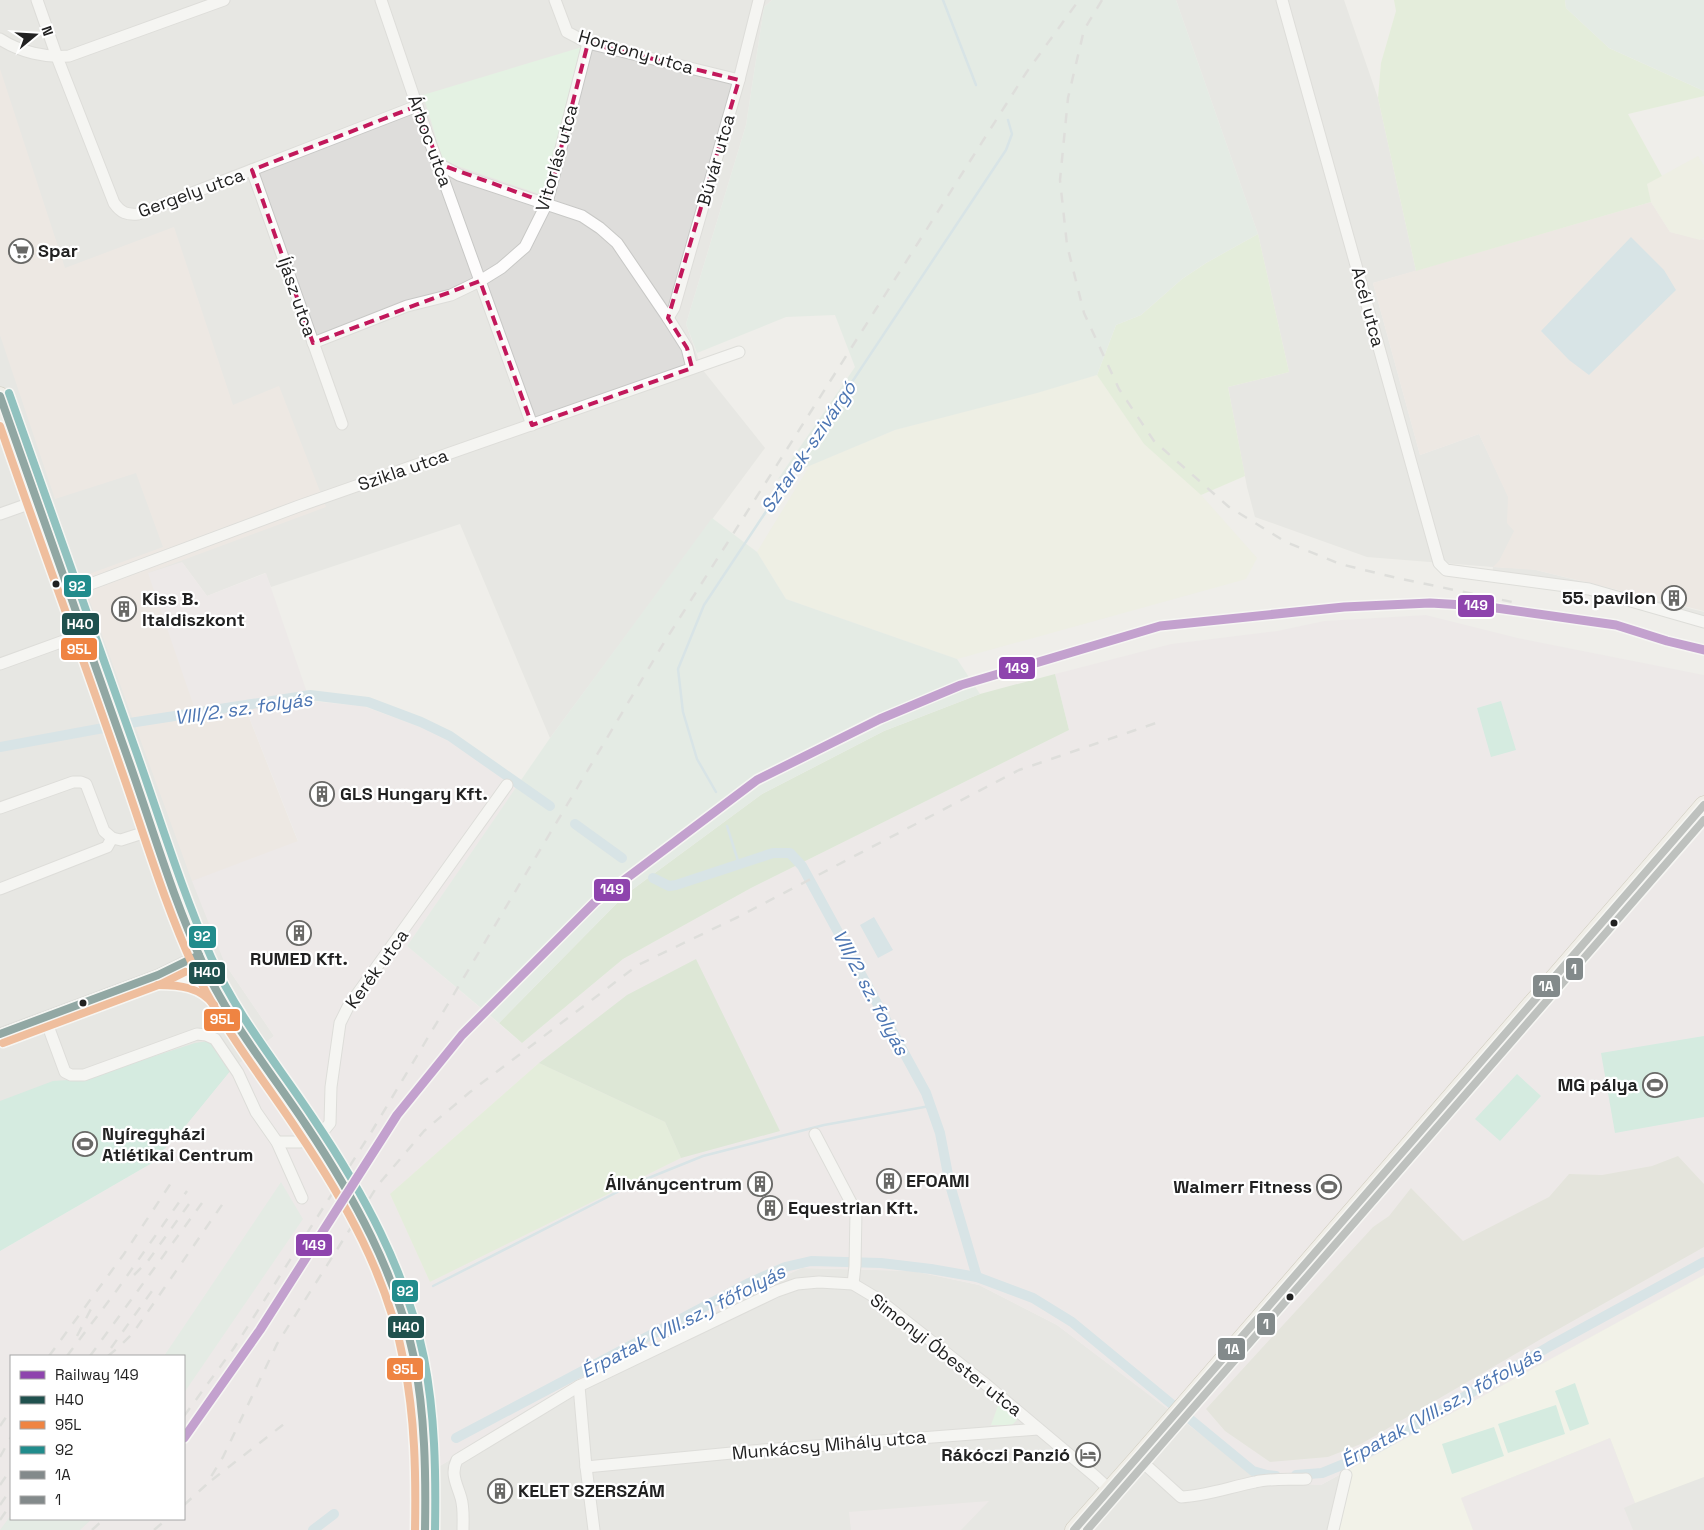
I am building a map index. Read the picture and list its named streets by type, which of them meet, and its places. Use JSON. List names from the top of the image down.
{
  "streets": {
    "street": [
      "Horgony utca",
      "Árboc utca",
      "Vitorlás utca",
      "Búvár utca",
      "Gergely utca",
      "Íjász utca",
      "Acél utca",
      "Szikla utca",
      "Kerék utca",
      "Simonyi Óbester utca",
      "Munkácsy Mihály utca"
    ]
  },
  "crossings": [
    ["Horgony utca", "Vitorlás utca"],
    ["Horgony utca", "Búvár utca"],
    ["Árboc utca", "Vitorlás utca"],
    ["Árboc utca", "Gergely utca"],
    ["Árboc utca", "Szikla utca"],
    ["Vitorlás utca", "Íjász utca"],
    ["Gergely utca", "Íjász utca"],
    ["Simonyi Óbester utca", "Munkácsy Mihály utca"]
  ],
  "water": ["Sztarek-szivárgó", "VIII/2. sz. folyás", "Érpatak (VIII.sz.) főfolyás"],
  "places": {
    "supermarket": ["Spar"],
    "building": [
      "55. pavilon",
      "Kiss B. Italdiszkont",
      "GLS Hungary Kft.",
      "RUMED Kft.",
      "EFOAMI",
      "Állványcentrum",
      "Equestrian Kft.",
      "KELET SZERSZÁM"
    ],
    "sports": ["MG pálya", "Nyíregyházi Atlétikai Centrum", "Walmerr Fitness"],
    "hotel": ["Rákóczi Panzió"]
  },
  "lines": [
    "transit line 92",
    "transit line H40",
    "transit line 95L",
    "rail line 149",
    "transit line 1A",
    "transit line 1"
  ],
  "legend": [
    "Railway 149",
    "H40",
    "95L",
    "92",
    "1A",
    "1"
  ],
  "north": "right"
}
